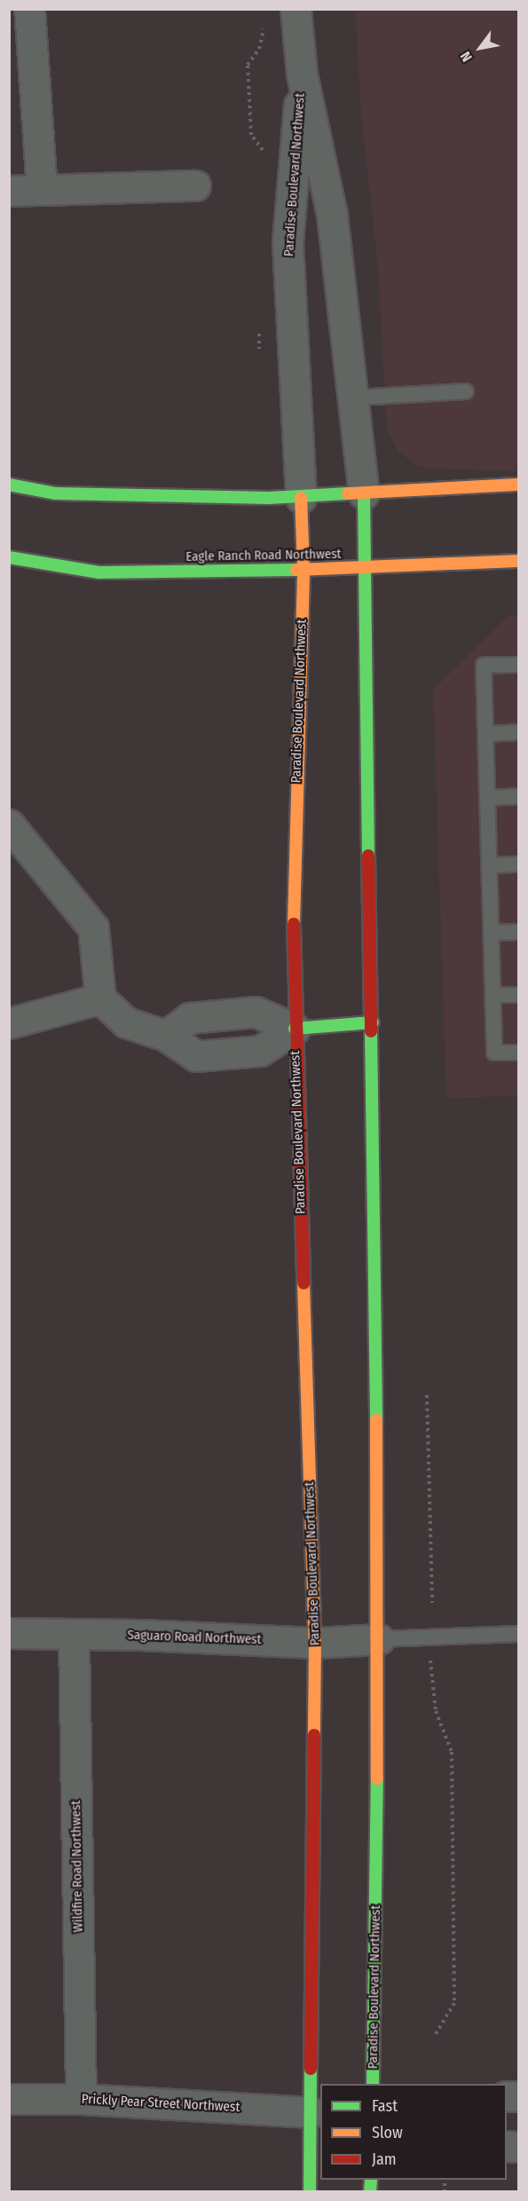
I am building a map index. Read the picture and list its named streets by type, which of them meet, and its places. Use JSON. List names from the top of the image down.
{
  "streets": {
    "street": [
      "Paradise Boulevard Northwest",
      "Eagle Ranch Road Northwest",
      "Saguaro Road Northwest",
      "Wildfire Road Northwest",
      "Prickly Pear Street Northwest"
    ]
  },
  "crossings": [
    ["Paradise Boulevard Northwest", "Eagle Ranch Road Northwest"],
    ["Paradise Boulevard Northwest", "Saguaro Road Northwest"],
    ["Paradise Boulevard Northwest", "Prickly Pear Street Northwest"],
    ["Saguaro Road Northwest", "Wildfire Road Northwest"],
    ["Wildfire Road Northwest", "Prickly Pear Street Northwest"]
  ],
  "legend": ["Fast", "Slow", "Jam"],
  "north": "bottom left"
}
